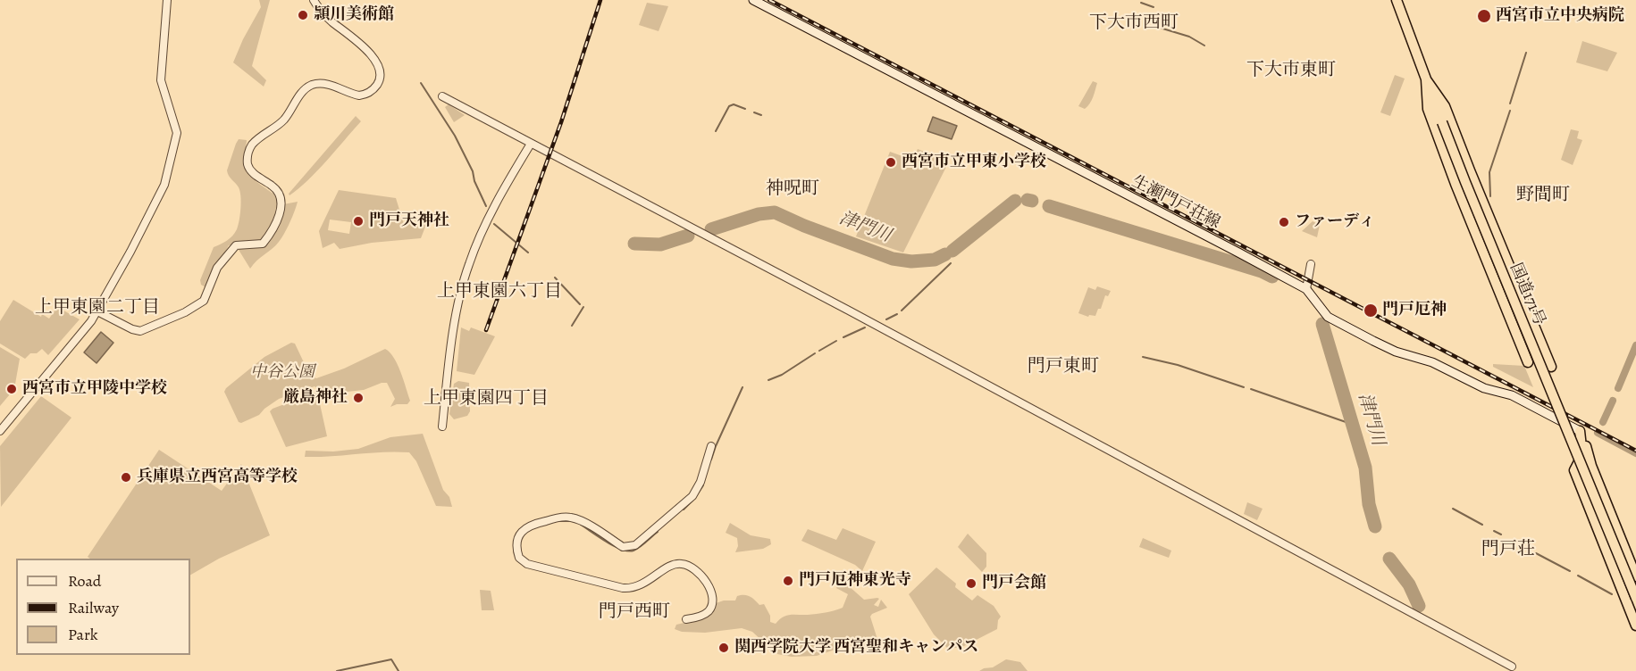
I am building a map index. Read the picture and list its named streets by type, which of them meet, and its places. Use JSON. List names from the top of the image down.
{
  "streets": {
    "highway": ["国道171号"],
    "main road": ["生瀬門戸荘線"]
  },
  "districts": [
    "下大市西町",
    "下大市東町",
    "神呪町",
    "野間町",
    "上甲東園六丁目",
    "上甲東園二丁目",
    "門戸東町",
    "上甲東園四丁目",
    "門戸荘",
    "門戸西町"
  ],
  "water": ["津門川"],
  "parks": ["中谷公園"],
  "places": [
    "頴川美術館",
    "西宮市立中央病院",
    "西宮市立甲東小学校",
    "門戸天神社",
    "ファーディ",
    "門戸厄神",
    "西宮市立甲陵中学校",
    "厳島神社",
    "兵庫県立西宮高等学校",
    "門戸厄神東光寺",
    "門戸会館",
    "関西学院大学 西宮聖和キャンパス"
  ],
  "legend": ["Road", "Railway", "Park"]
}
